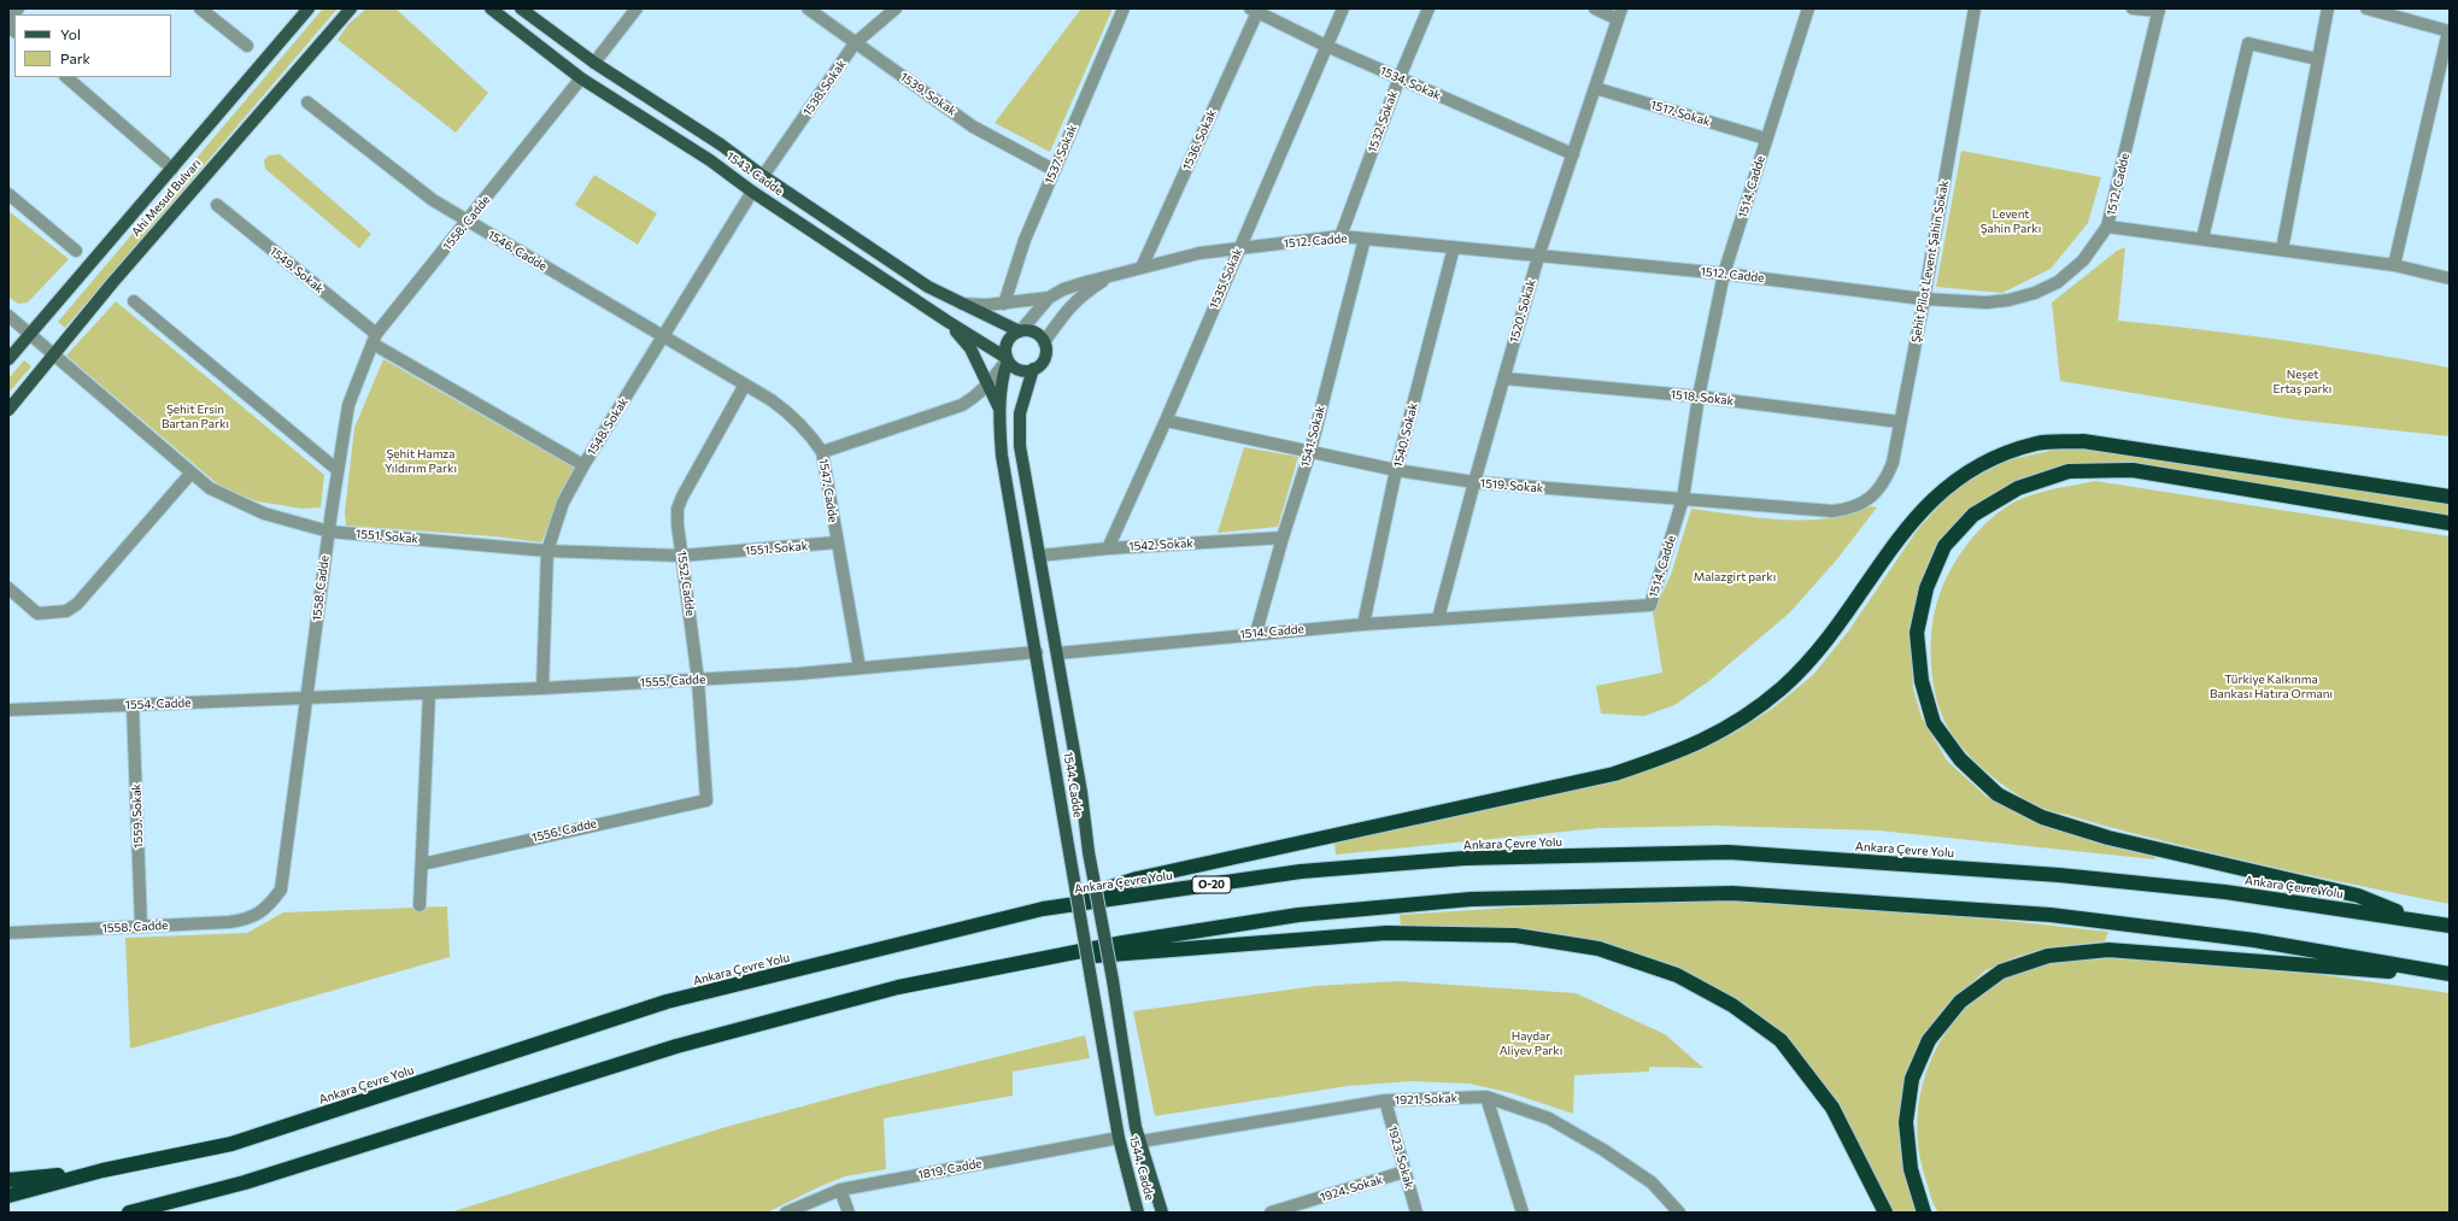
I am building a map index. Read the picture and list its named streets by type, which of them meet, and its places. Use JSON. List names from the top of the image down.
{
  "streets": {
    "highway": ["Ankara Çevre Yolu", "O-20"],
    "main road": ["1543. Cadde", "Ahi Mesud Bulvarı", "1544. Cadde"],
    "street": [
      "1534. Sokak",
      "1538. Sokak",
      "1539. Sokak",
      "1517. Sokak",
      "1532. Sokak",
      "1536. Sokak",
      "1537. Sokak",
      "1512. Cadde",
      "1514. Cadde",
      "1558. Cadde",
      "1546. Cadde",
      "Şehit Pilot Levent Şahin Sokak",
      "1549. Sokak",
      "1535. Sokak",
      "1520. Sokak",
      "1518. Sokak",
      "1548. Sokak",
      "1540. Sokak",
      "1541. Sokak",
      "1519. Sokak",
      "1547. Cadde",
      "1551. Sokak",
      "1542. Sokak",
      "1552. Cadde",
      "1555. Cadde",
      "1554. Cadde",
      "1559. Sokak",
      "1556. Cadde",
      "1921. Sokak",
      "1923. Sokak",
      "1819. Cadde",
      "1924. Sokak"
    ]
  },
  "crossings": [
    ["1534. Sokak", "1532. Sokak"],
    ["1534. Sokak", "1536. Sokak"],
    ["1534. Sokak", "1535. Sokak"],
    ["1534. Sokak", "1520. Sokak"],
    ["1538. Sokak", "1539. Sokak"],
    ["1538. Sokak", "1543. Cadde"],
    ["1539. Sokak", "1537. Sokak"],
    ["1517. Sokak", "1514. Cadde"],
    ["1517. Sokak", "1520. Sokak"],
    ["1532. Sokak", "1512. Cadde"],
    ["1536. Sokak", "1512. Cadde"],
    ["1543. Cadde", "1512. Cadde"],
    ["1543. Cadde", "1558. Cadde"],
    ["1543. Cadde", "1548. Sokak"],
    ["1543. Cadde", "1544. Cadde"],
    ["1512. Cadde", "1514. Cadde"],
    ["1512. Cadde", "Şehit Pilot Levent Şahin Sokak"],
    ["1512. Cadde", "1535. Sokak"],
    ["1512. Cadde", "1520. Sokak"],
    ["1512. Cadde", "1540. Sokak"],
    ["1512. Cadde", "1541. Sokak"],
    ["1512. Cadde", "1544. Cadde"],
    ["1514. Cadde", "1520. Sokak"],
    ["1514. Cadde", "1518. Sokak"],
    ["1514. Cadde", "1540. Sokak"],
    ["1514. Cadde", "1541. Sokak"],
    ["1514. Cadde", "1519. Sokak"],
    ["1514. Cadde", "1544. Cadde"],
    ["Ahi Mesud Bulvarı", "1551. Sokak"],
    ["1558. Cadde", "1546. Cadde"],
    ["1558. Cadde", "1549. Sokak"],
    ["1558. Cadde", "1551. Sokak"],
    ["1558. Cadde", "1555. Cadde"],
    ["1558. Cadde", "1554. Cadde"],
    ["1558. Cadde", "1559. Sokak"],
    ["1546. Cadde", "1548. Sokak"],
    ["1546. Cadde", "1547. Cadde"],
    ["Şehit Pilot Levent Şahin Sokak", "1518. Sokak"],
    ["Şehit Pilot Levent Şahin Sokak", "1519. Sokak"],
    ["1549. Sokak", "1548. Sokak"],
    ["1535. Sokak", "1519. Sokak"],
    ["1535. Sokak", "1542. Sokak"],
    ["1520. Sokak", "1518. Sokak"],
    ["1520. Sokak", "1519. Sokak"],
    ["1548. Sokak", "1547. Cadde"],
    ["1548. Sokak", "1551. Sokak"],
    ["1548. Sokak", "1555. Cadde"],
    ["1540. Sokak", "1519. Sokak"],
    ["1541. Sokak", "1519. Sokak"],
    ["1541. Sokak", "1542. Sokak"],
    ["1547. Cadde", "1551. Sokak"],
    ["1547. Cadde", "1552. Cadde"],
    ["1547. Cadde", "1555. Cadde"],
    ["1551. Sokak", "1552. Cadde"],
    ["1542. Sokak", "1544. Cadde"],
    ["1552. Cadde", "1555. Cadde"],
    ["1552. Cadde", "1556. Cadde"],
    ["1555. Cadde", "1554. Cadde"],
    ["1555. Cadde", "1544. Cadde"],
    ["1554. Cadde", "1559. Sokak"],
    ["1544. Cadde", "1921. Sokak"],
    ["1544. Cadde", "1819. Cadde"],
    ["1921. Sokak", "1923. Sokak"],
    ["1923. Sokak", "1924. Sokak"]
  ],
  "parks": [
    "Levent Şahin Parkı",
    "Neşet Ertaş parkı",
    "Şehit Ersin Bartan Parkı",
    "Şehit Hamza Yıldırım Parkı",
    "Malazgirt parkı",
    "Türkiye Kalkınma Bankası Hatıra Ormanı",
    "Haydar Aliyev Parkı"
  ],
  "legend": ["Yol", "Park"]
}
